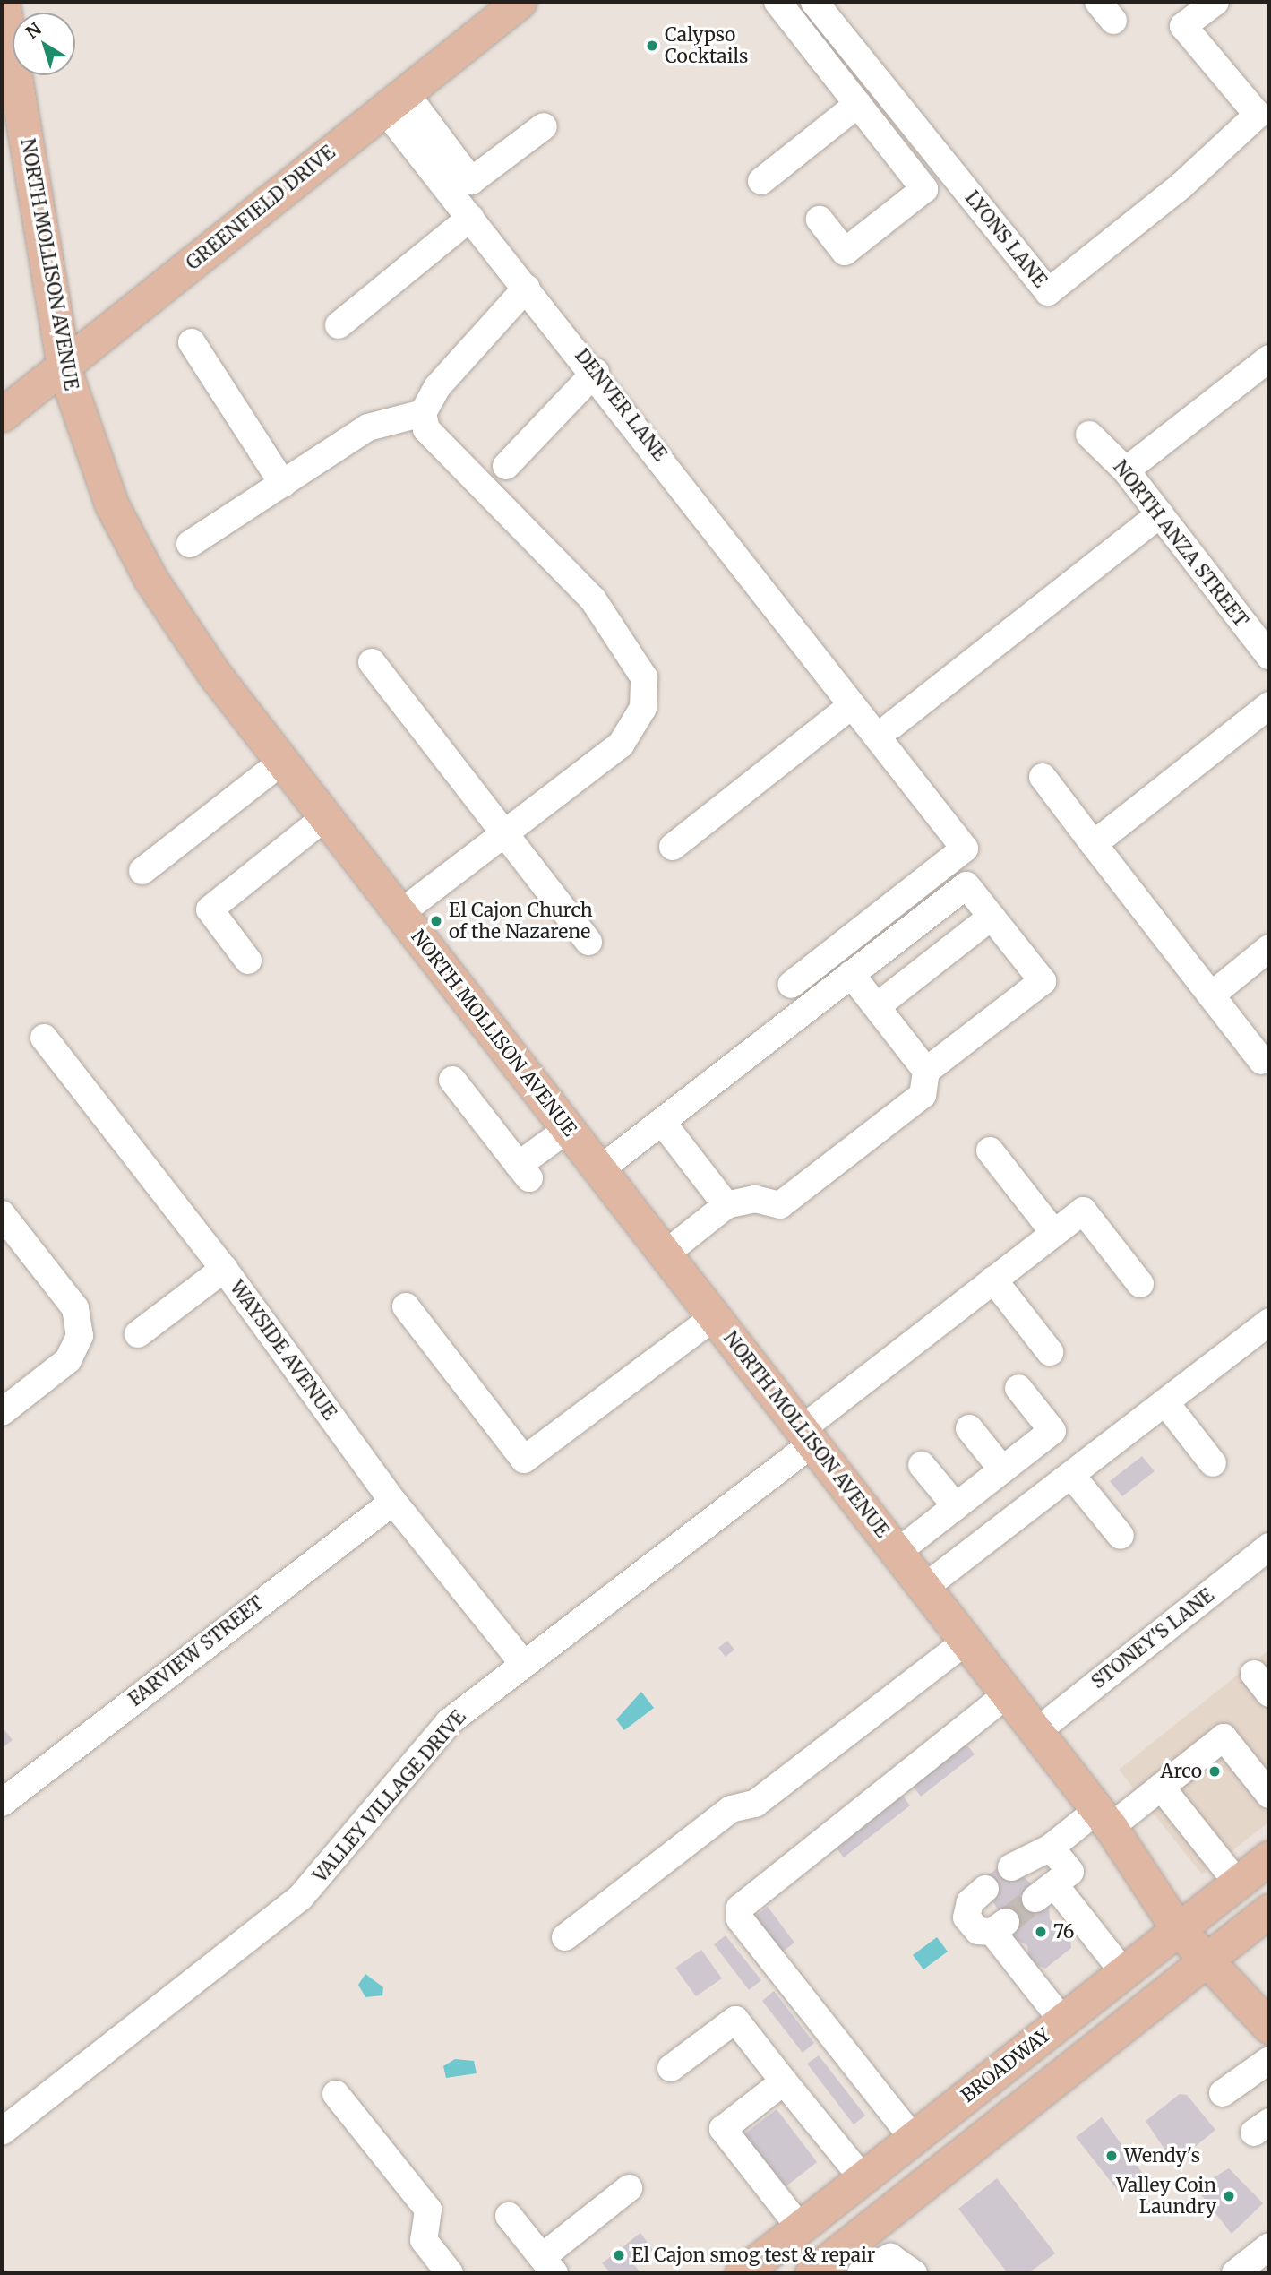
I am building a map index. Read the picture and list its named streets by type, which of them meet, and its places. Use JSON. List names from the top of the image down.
{
  "streets": {
    "main road": ["GREENFIELD DRIVE", "NORTH MOLLISON AVENUE", "BROADWAY"],
    "street": [
      "LYONS LANE",
      "DENVER LANE",
      "NORTH ANZA STREET",
      "WAYSIDE AVENUE",
      "STONEY'S LANE",
      "FARVIEW STREET",
      "VALLEY VILLAGE DRIVE"
    ]
  },
  "crossings": [
    ["GREENFIELD DRIVE", "NORTH MOLLISON AVENUE"],
    ["GREENFIELD DRIVE", "DENVER LANE"],
    ["NORTH MOLLISON AVENUE", "STONEY'S LANE"],
    ["NORTH MOLLISON AVENUE", "VALLEY VILLAGE DRIVE"],
    ["NORTH MOLLISON AVENUE", "BROADWAY"],
    ["WAYSIDE AVENUE", "FARVIEW STREET"],
    ["WAYSIDE AVENUE", "VALLEY VILLAGE DRIVE"]
  ],
  "places": [
    "Calypso Cocktails",
    "El Cajon Church of the Nazarene",
    "Arco",
    "76",
    "Wendy's",
    "Valley Coin Laundry",
    "El Cajon smog test & repair"
  ],
  "north": "top left"
}
